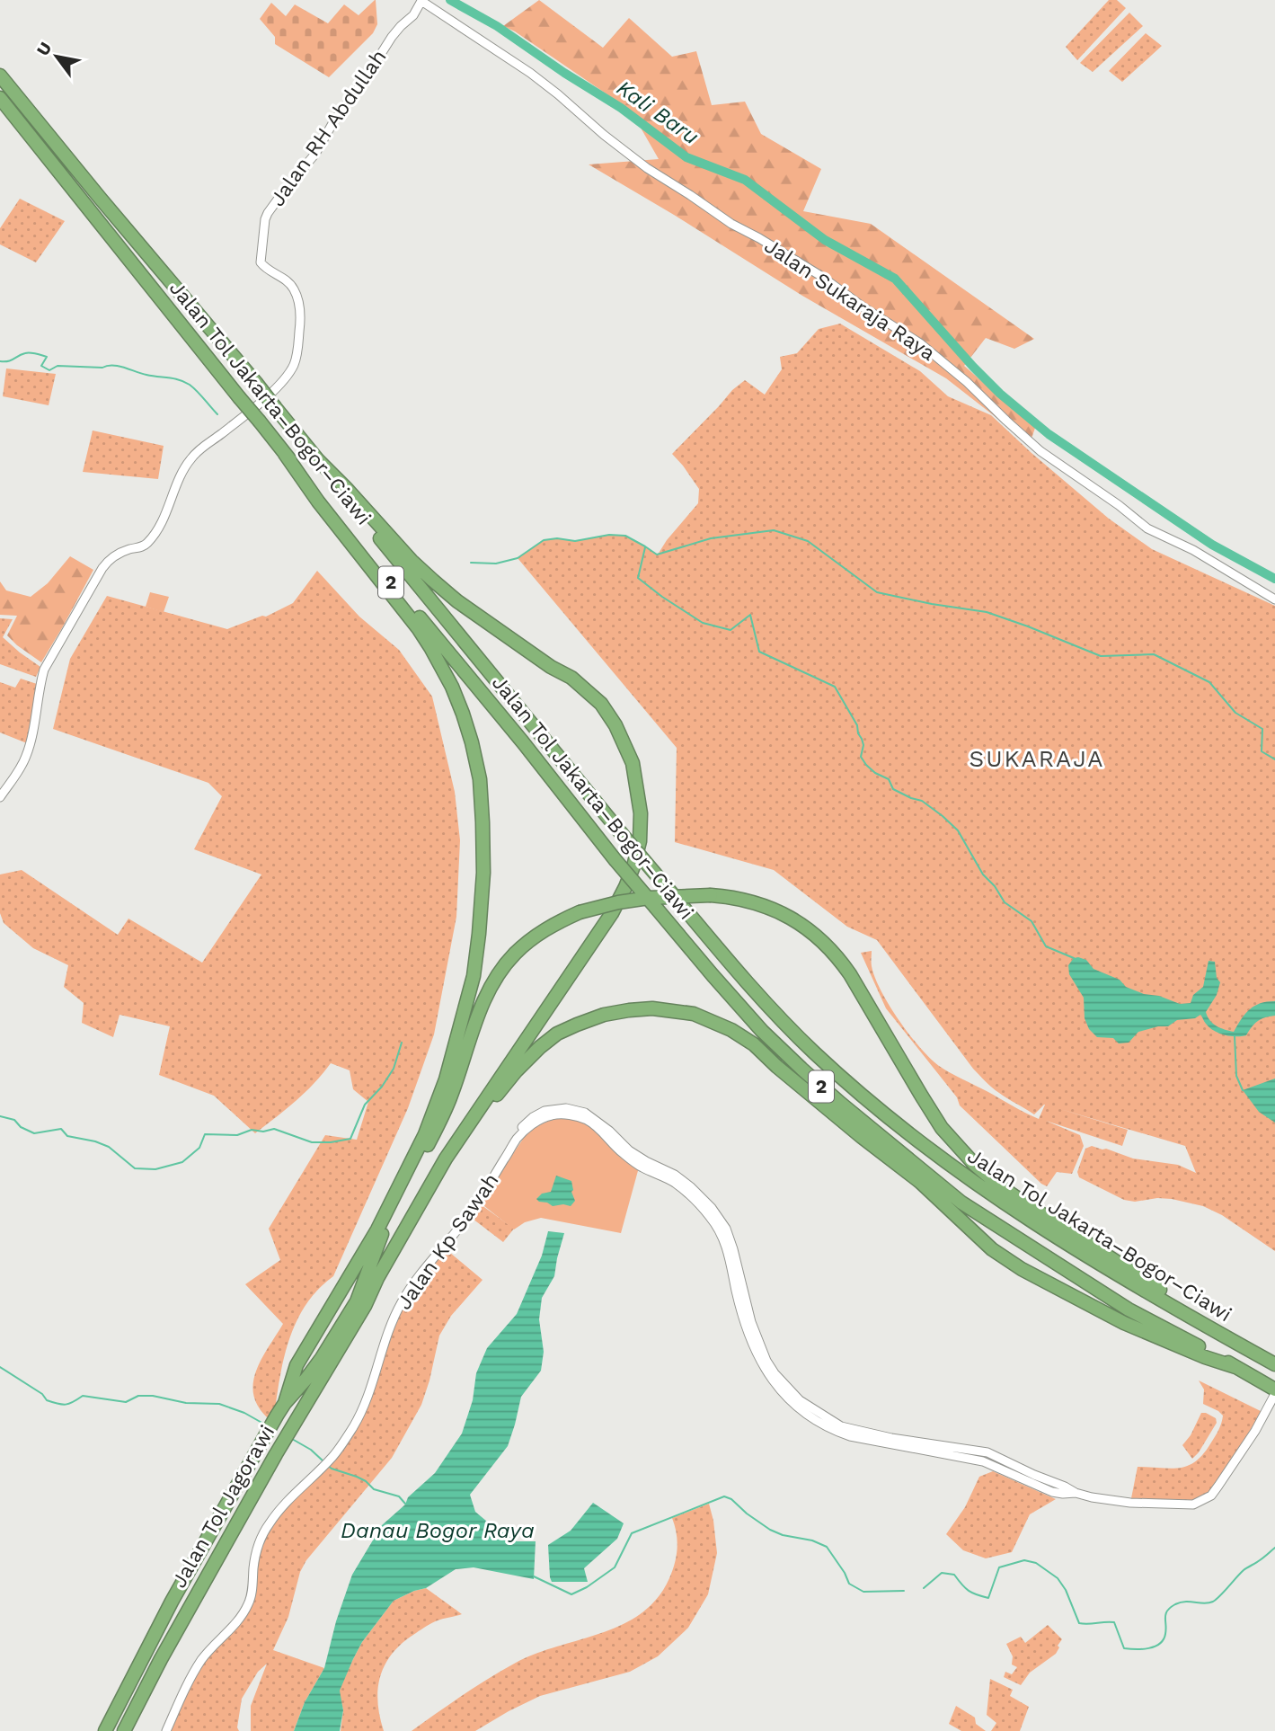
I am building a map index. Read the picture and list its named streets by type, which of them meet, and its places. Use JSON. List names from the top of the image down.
{
  "streets": {
    "highway": ["Jalan Tol Jakarta–Bogor–Ciawi", "2", "Jalan Tol Jagorawi"],
    "street": ["Jalan RH Abdullah", "Jalan Sukaraja Raya", "Jalan Kp Sawah"]
  },
  "crossings": [
    ["Jalan RH Abdullah", "Jalan Sukaraja Raya"],
    ["Jalan Tol Jakarta–Bogor–Ciawi", "Jalan Kp Sawah"]
  ],
  "districts": ["SUKARAJA"],
  "water": ["Kali Baru", "Danau Bogor Raya"],
  "north": "top left"
}
